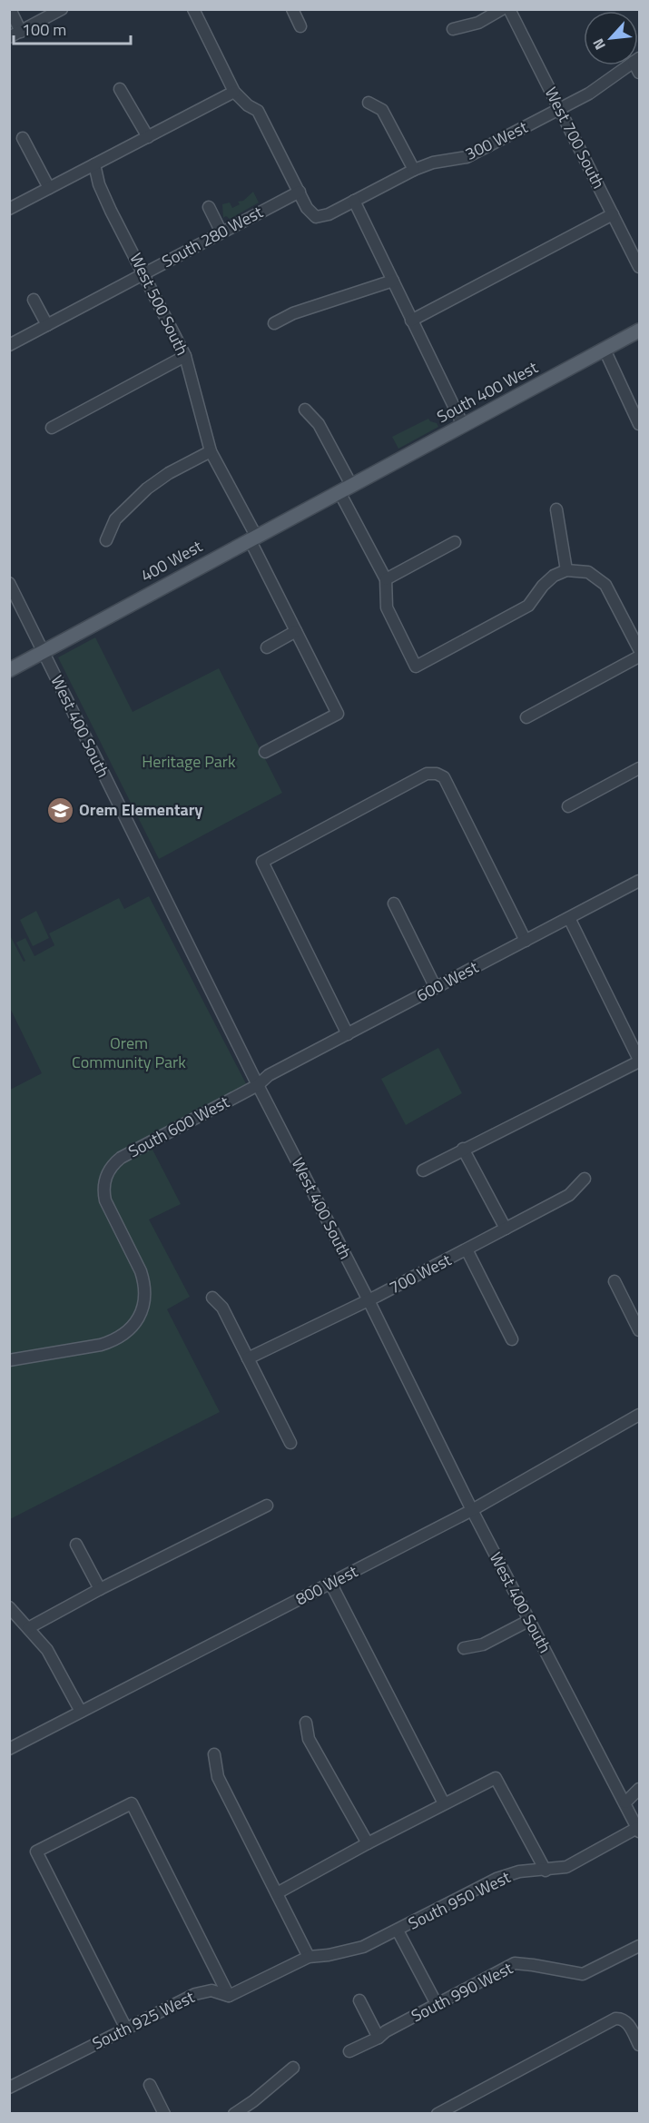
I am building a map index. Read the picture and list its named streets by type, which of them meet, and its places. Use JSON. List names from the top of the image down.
{
  "streets": {
    "main road": ["South 400 West", "400 West"],
    "street": [
      "West 700 South",
      "300 West",
      "South 280 West",
      "West 500 South",
      "West 400 South",
      "600 West",
      "South 600 West",
      "700 West",
      "800 West",
      "South 950 West",
      "South 990 West",
      "South 925 West"
    ]
  },
  "crossings": [
    ["West 700 South", "300 West"],
    ["300 West", "South 280 West"],
    ["South 280 West", "West 500 South"],
    ["West 500 South", "400 West"],
    ["South 400 West", "400 West"],
    ["400 West", "West 400 South"],
    ["West 400 South", "600 West"],
    ["West 400 South", "South 600 West"],
    ["West 400 South", "700 West"],
    ["West 400 South", "800 West"],
    ["West 400 South", "South 950 West"],
    ["600 West", "South 600 West"]
  ],
  "parks": ["Heritage Park", "Orem Community Park"],
  "places": {
    "school or university": ["Orem Elementary"]
  },
  "scale_bar": "100 m",
  "north": "bottom left"
}
